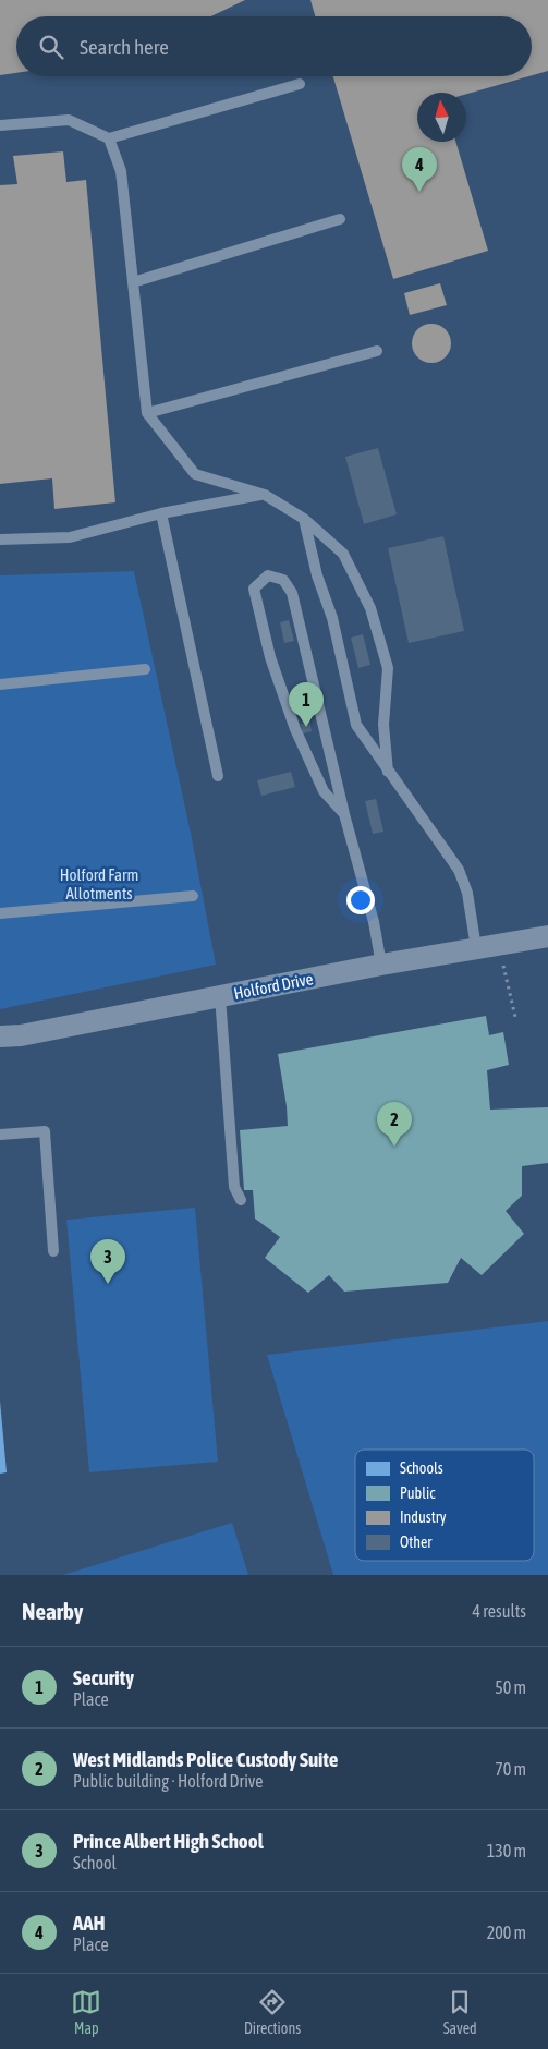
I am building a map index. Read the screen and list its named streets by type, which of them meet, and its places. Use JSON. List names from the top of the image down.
{
  "streets": {
    "street": ["Holford Drive"]
  },
  "parks": ["Holford Farm Allotments"],
  "legend": [
    "Schools",
    "Public",
    "Industry",
    "Other"
  ],
  "north": "top",
  "page": {
    "search": "Search here",
    "pins": [
      "4",
      "1",
      "2",
      "3"
    ],
    "heading": ["Nearby", "4 results"],
    "list": [
      {
        "mark": "1",
        "name": "Security",
        "note": "Place",
        "value": "50 m"
      },
      {
        "mark": "2",
        "name": "West Midlands Police Custody Suite",
        "note": "Public building · Holford Drive",
        "value": "70 m"
      },
      {
        "mark": "3",
        "name": "Prince Albert High School",
        "note": "School",
        "value": "130 m"
      },
      {
        "mark": "4",
        "name": "AAH",
        "note": "Place",
        "value": "200 m"
      }
    ],
    "nav": ["Map", "Directions", "Saved"]
  }
}
